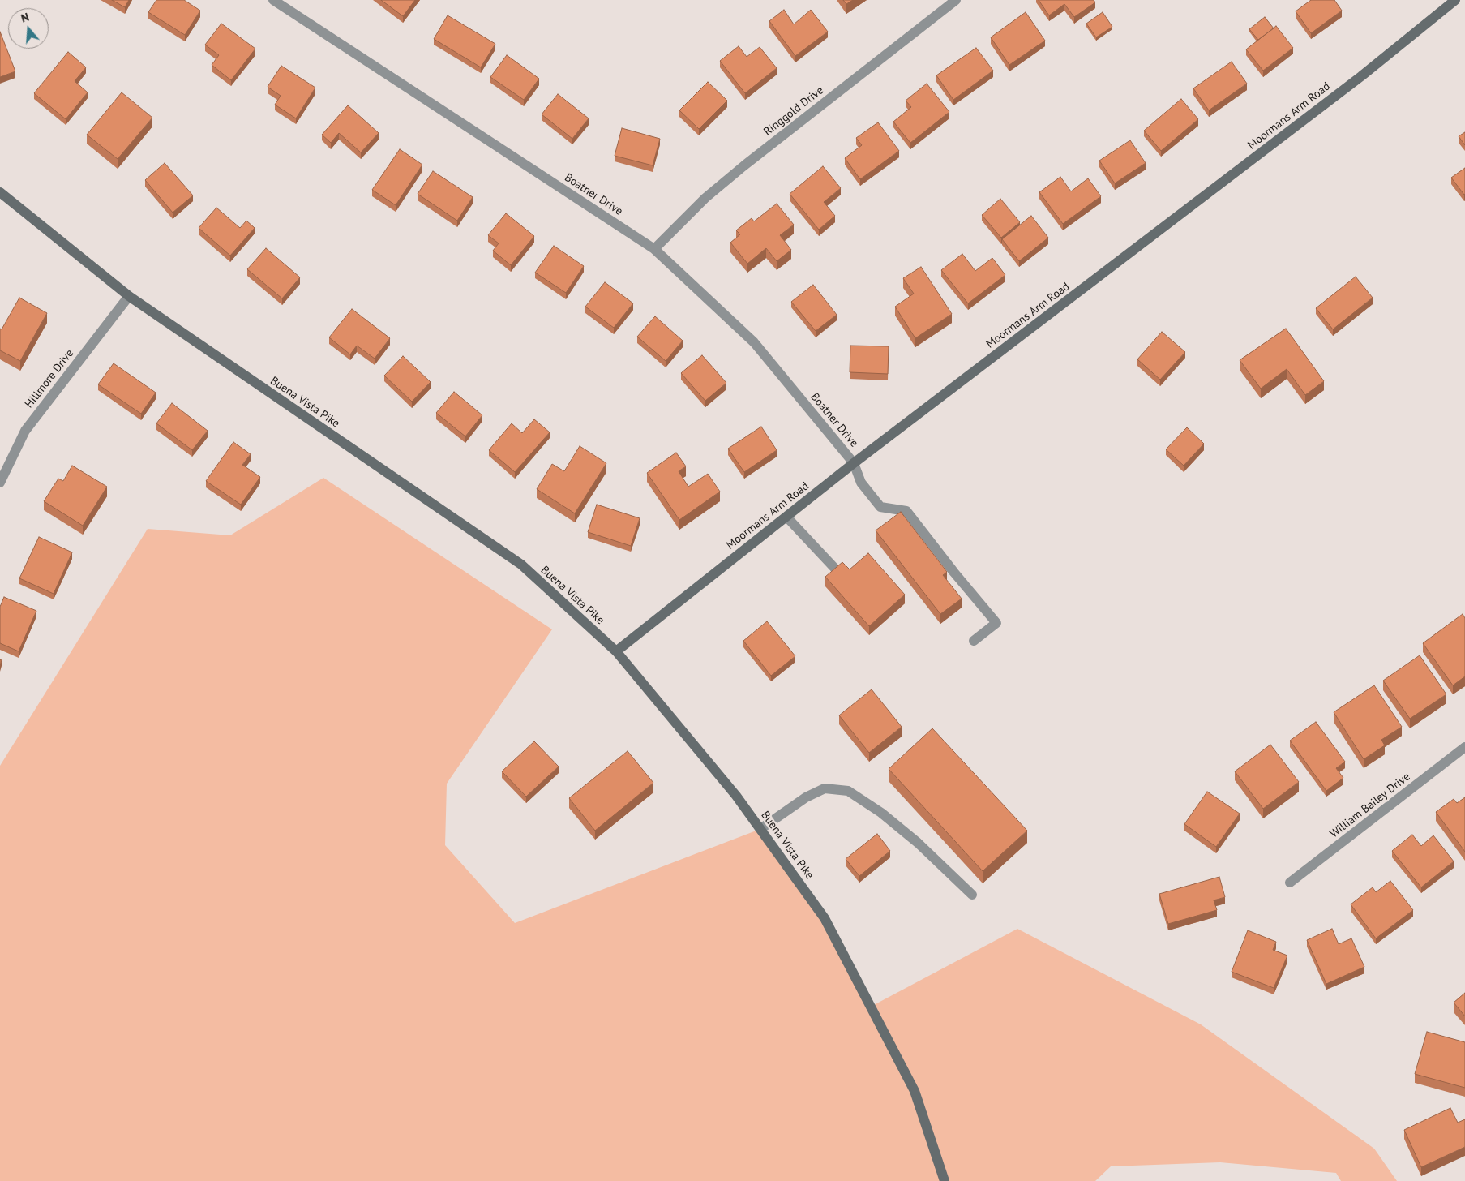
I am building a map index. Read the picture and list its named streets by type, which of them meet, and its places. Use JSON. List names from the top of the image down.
{
  "streets": {
    "main road": ["Moormans Arm Road", "Buena Vista Pike"],
    "street": [
      "Ringgold Drive",
      "Boatner Drive",
      "Hillmore Drive",
      "William Bailey Drive"
    ]
  },
  "crossings": [
    ["Ringgold Drive", "Boatner Drive"],
    ["Moormans Arm Road", "Boatner Drive"],
    ["Moormans Arm Road", "Buena Vista Pike"],
    ["Hillmore Drive", "Buena Vista Pike"]
  ],
  "north": "top"
}
